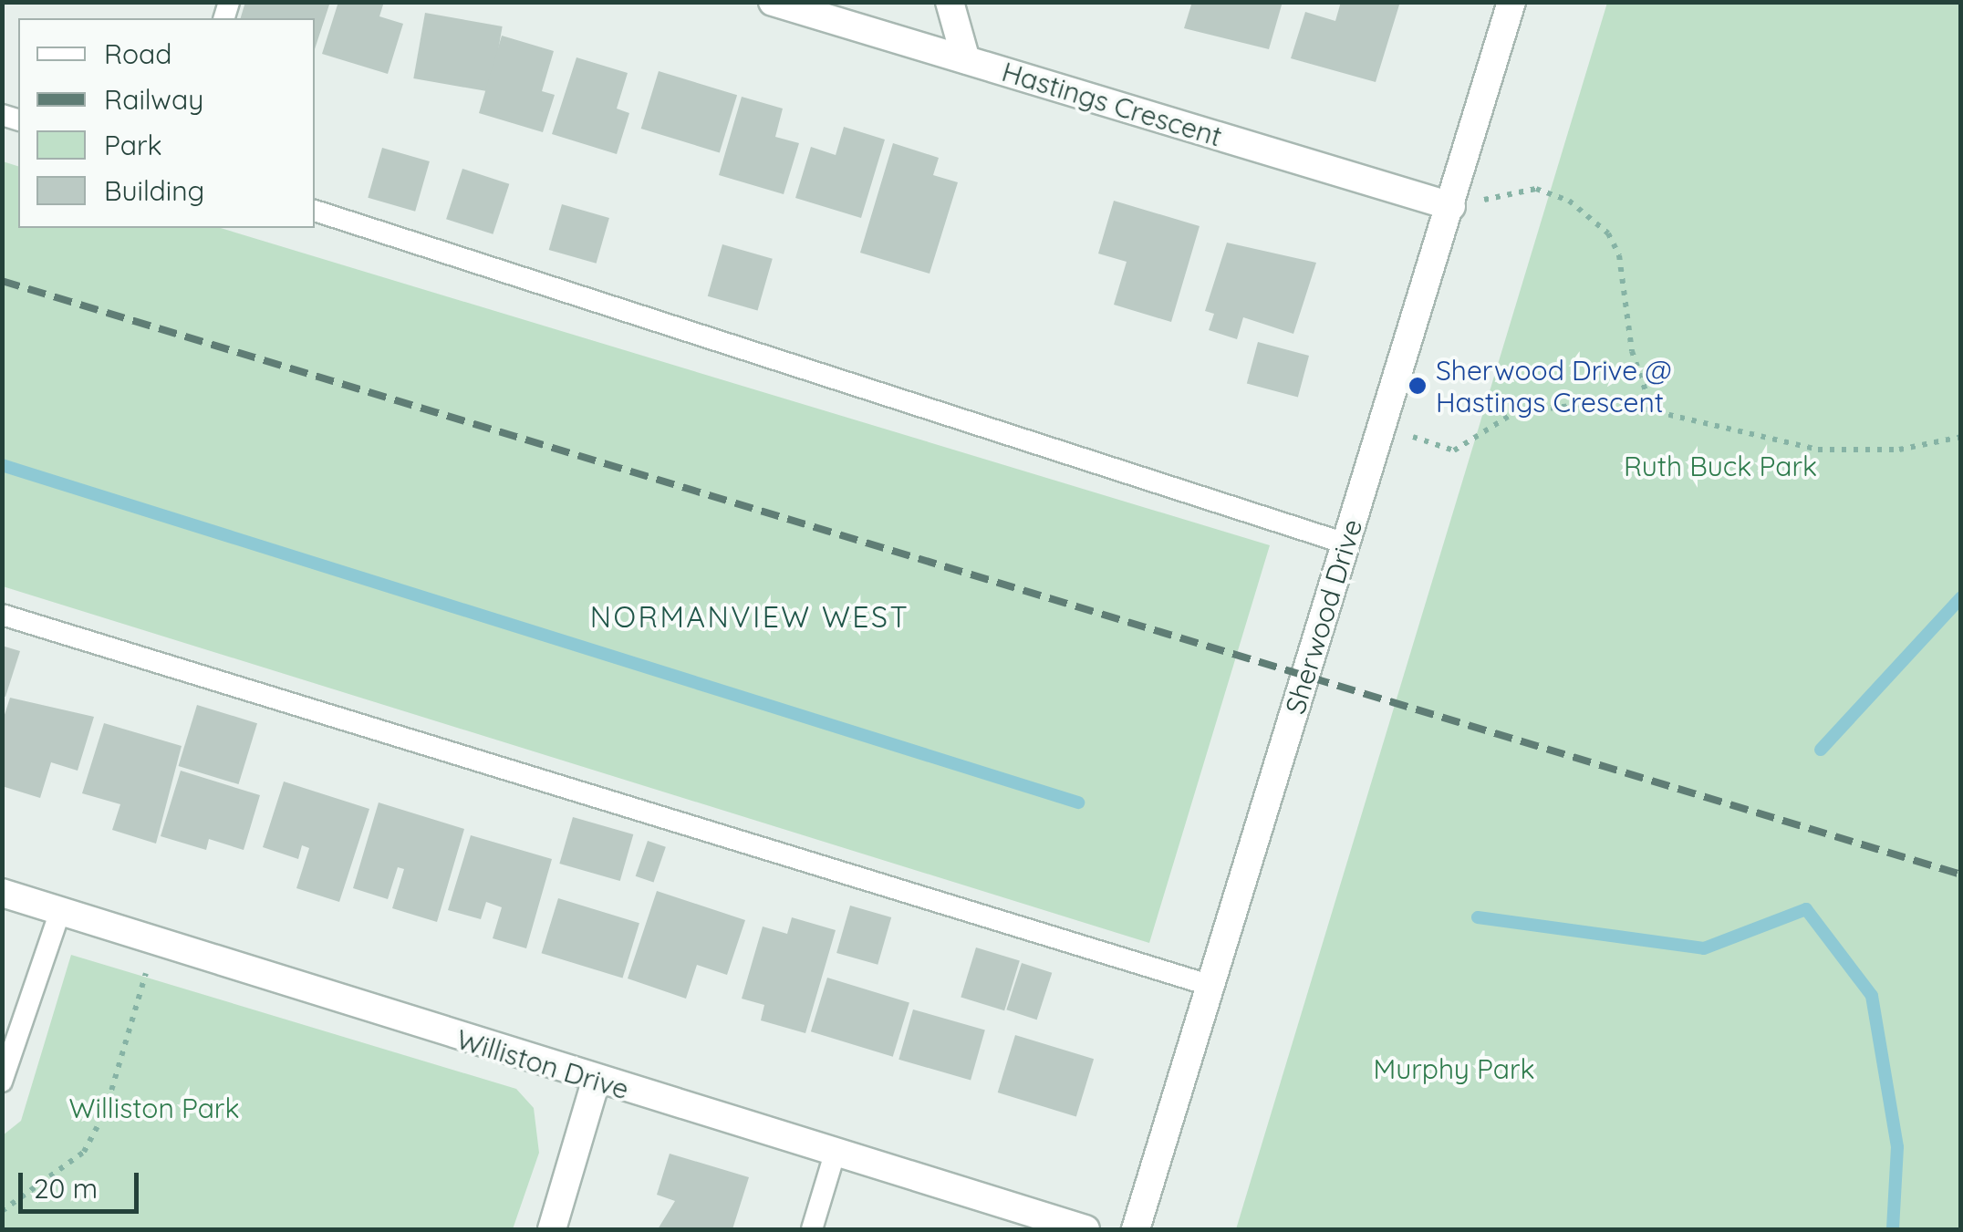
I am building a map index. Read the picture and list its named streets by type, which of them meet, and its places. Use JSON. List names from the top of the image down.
{
  "streets": {
    "street": ["Hastings Crescent", "Sherwood Drive", "Williston Drive"]
  },
  "crossings": [
    ["Hastings Crescent", "Sherwood Drive"]
  ],
  "districts": ["NORMANVIEW WEST"],
  "parks": ["Ruth Buck Park", "Murphy Park", "Williston Park"],
  "places": ["Sherwood Drive @ Hastings Crescent"],
  "legend": [
    "Road",
    "Railway",
    "Park",
    "Building"
  ],
  "scale_bar": "20 m"
}
